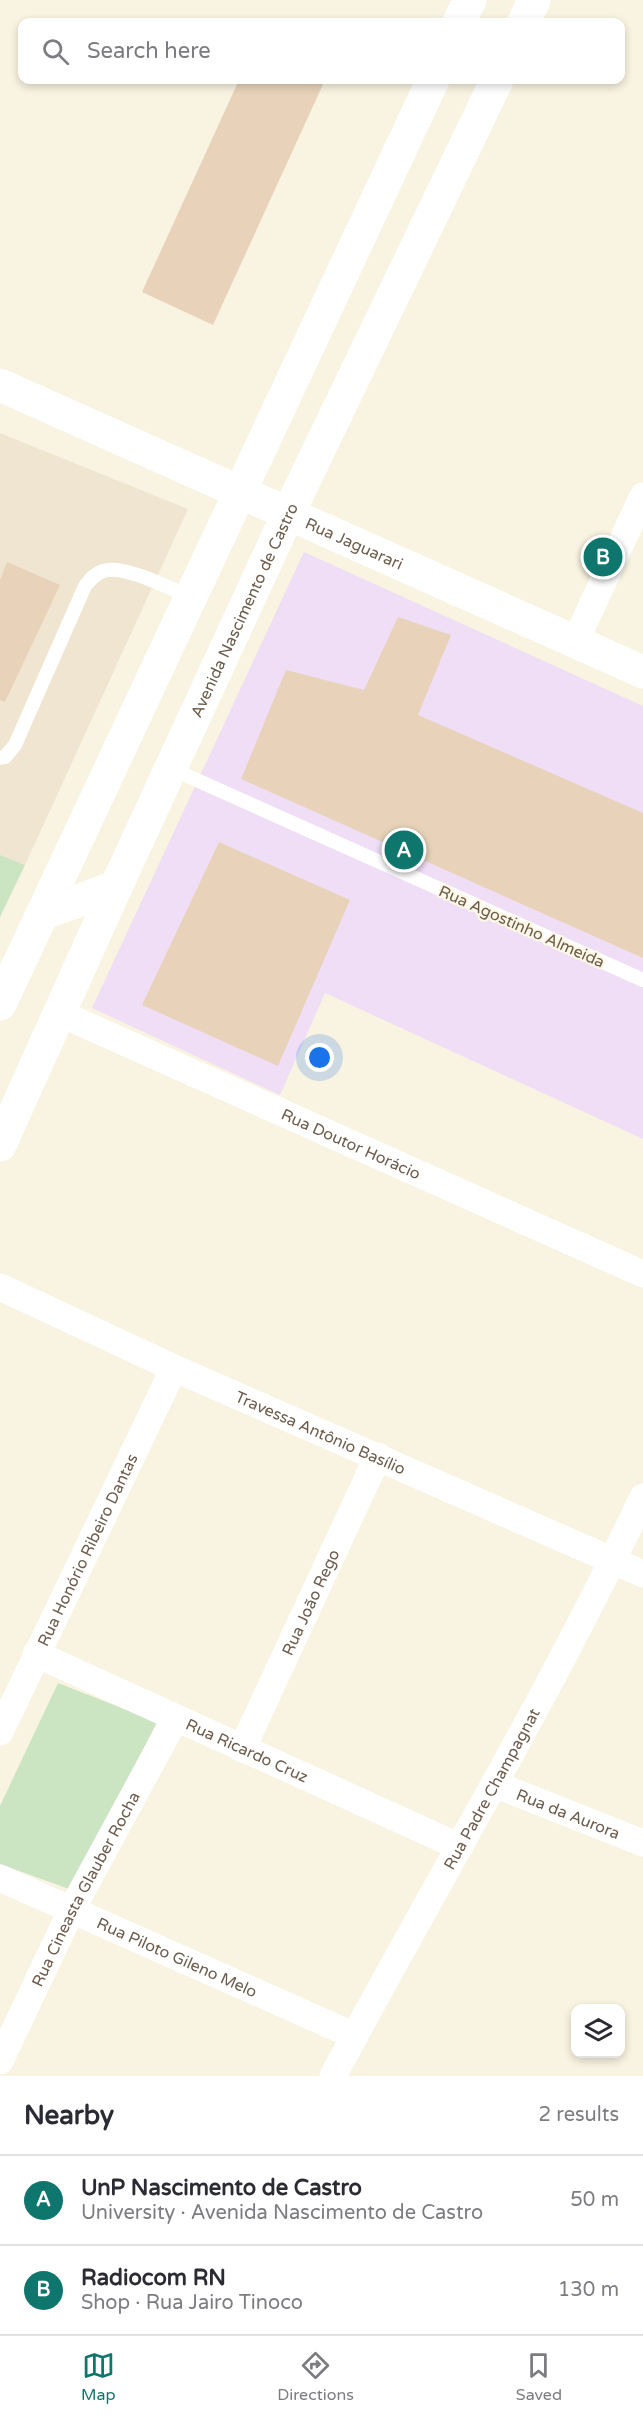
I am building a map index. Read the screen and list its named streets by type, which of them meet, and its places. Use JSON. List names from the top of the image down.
{
  "streets": {
    "main road": ["Rua Jaguarari", "Avenida Nascimento de Castro"],
    "street": [
      "Rua Doutor Horácio",
      "Travessa Antônio Basílio",
      "Rua Honório Ribeiro Dantas",
      "Rua João Rego",
      "Rua Ricardo Cruz",
      "Rua Padre Champagnat",
      "Rua da Aurora",
      "Rua Cineasta Glauber Rocha",
      "Rua Piloto Gileno Melo"
    ],
    "lane": ["Rua Agostinho Almeida"]
  },
  "crossings": [
    ["Rua Jaguarari", "Avenida Nascimento de Castro"],
    ["Avenida Nascimento de Castro", "Rua Agostinho Almeida"],
    ["Avenida Nascimento de Castro", "Rua Doutor Horácio"],
    ["Travessa Antônio Basílio", "Rua Honório Ribeiro Dantas"],
    ["Travessa Antônio Basílio", "Rua João Rego"],
    ["Travessa Antônio Basílio", "Rua Padre Champagnat"],
    ["Rua Honório Ribeiro Dantas", "Rua Ricardo Cruz"],
    ["Rua João Rego", "Rua Ricardo Cruz"],
    ["Rua Ricardo Cruz", "Rua Padre Champagnat"],
    ["Rua Ricardo Cruz", "Rua Cineasta Glauber Rocha"],
    ["Rua Padre Champagnat", "Rua da Aurora"],
    ["Rua Padre Champagnat", "Rua Piloto Gileno Melo"],
    ["Rua Cineasta Glauber Rocha", "Rua Piloto Gileno Melo"]
  ],
  "page": {
    "search": "Search here",
    "pins": ["B", "A"],
    "heading": ["Nearby", "2 results"],
    "list": [
      {
        "mark": "A",
        "name": "UnP Nascimento de Castro",
        "note": "University · Avenida Nascimento de Castro",
        "value": "50 m"
      },
      {
        "mark": "B",
        "name": "Radiocom RN",
        "note": "Shop · Rua Jairo Tinoco",
        "value": "130 m"
      }
    ],
    "nav": ["Map", "Directions", "Saved"]
  }
}
